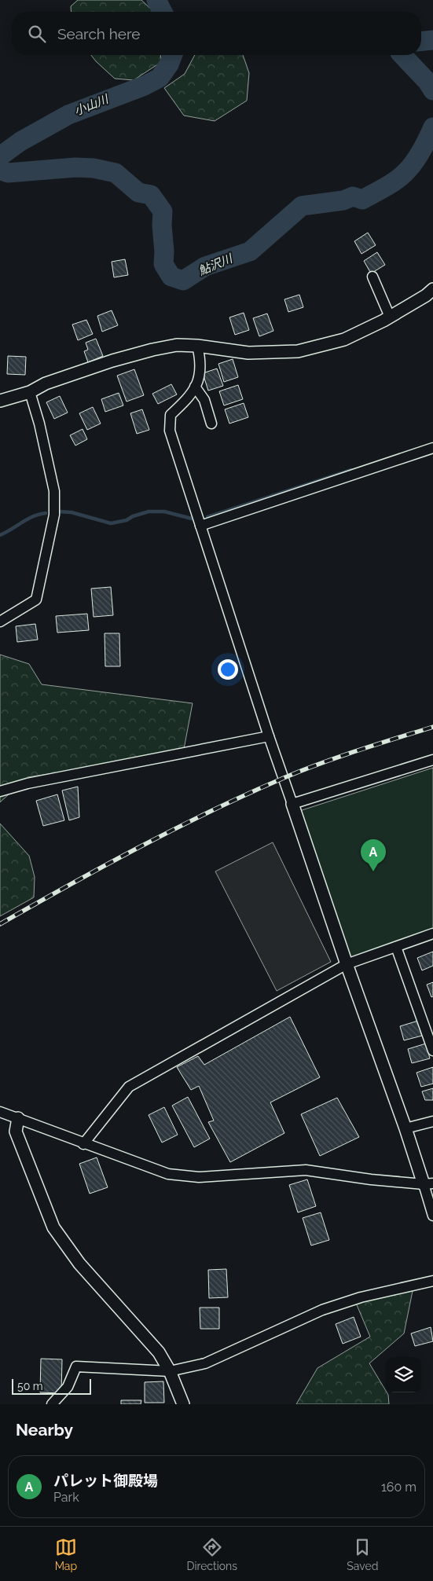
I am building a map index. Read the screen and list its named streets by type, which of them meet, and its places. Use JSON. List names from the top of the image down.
{
  "water": ["小山川", "鮎沢川"],
  "scale_bar": "50 m",
  "page": {
    "search": "Search here",
    "pins": "A",
    "scale": "50 m",
    "heading": "Nearby",
    "list": [
      {
        "mark": "A",
        "name": "パレット御殿場",
        "note": "Park",
        "value": "160 m"
      }
    ],
    "nav": ["Map", "Directions", "Saved"]
  }
}
